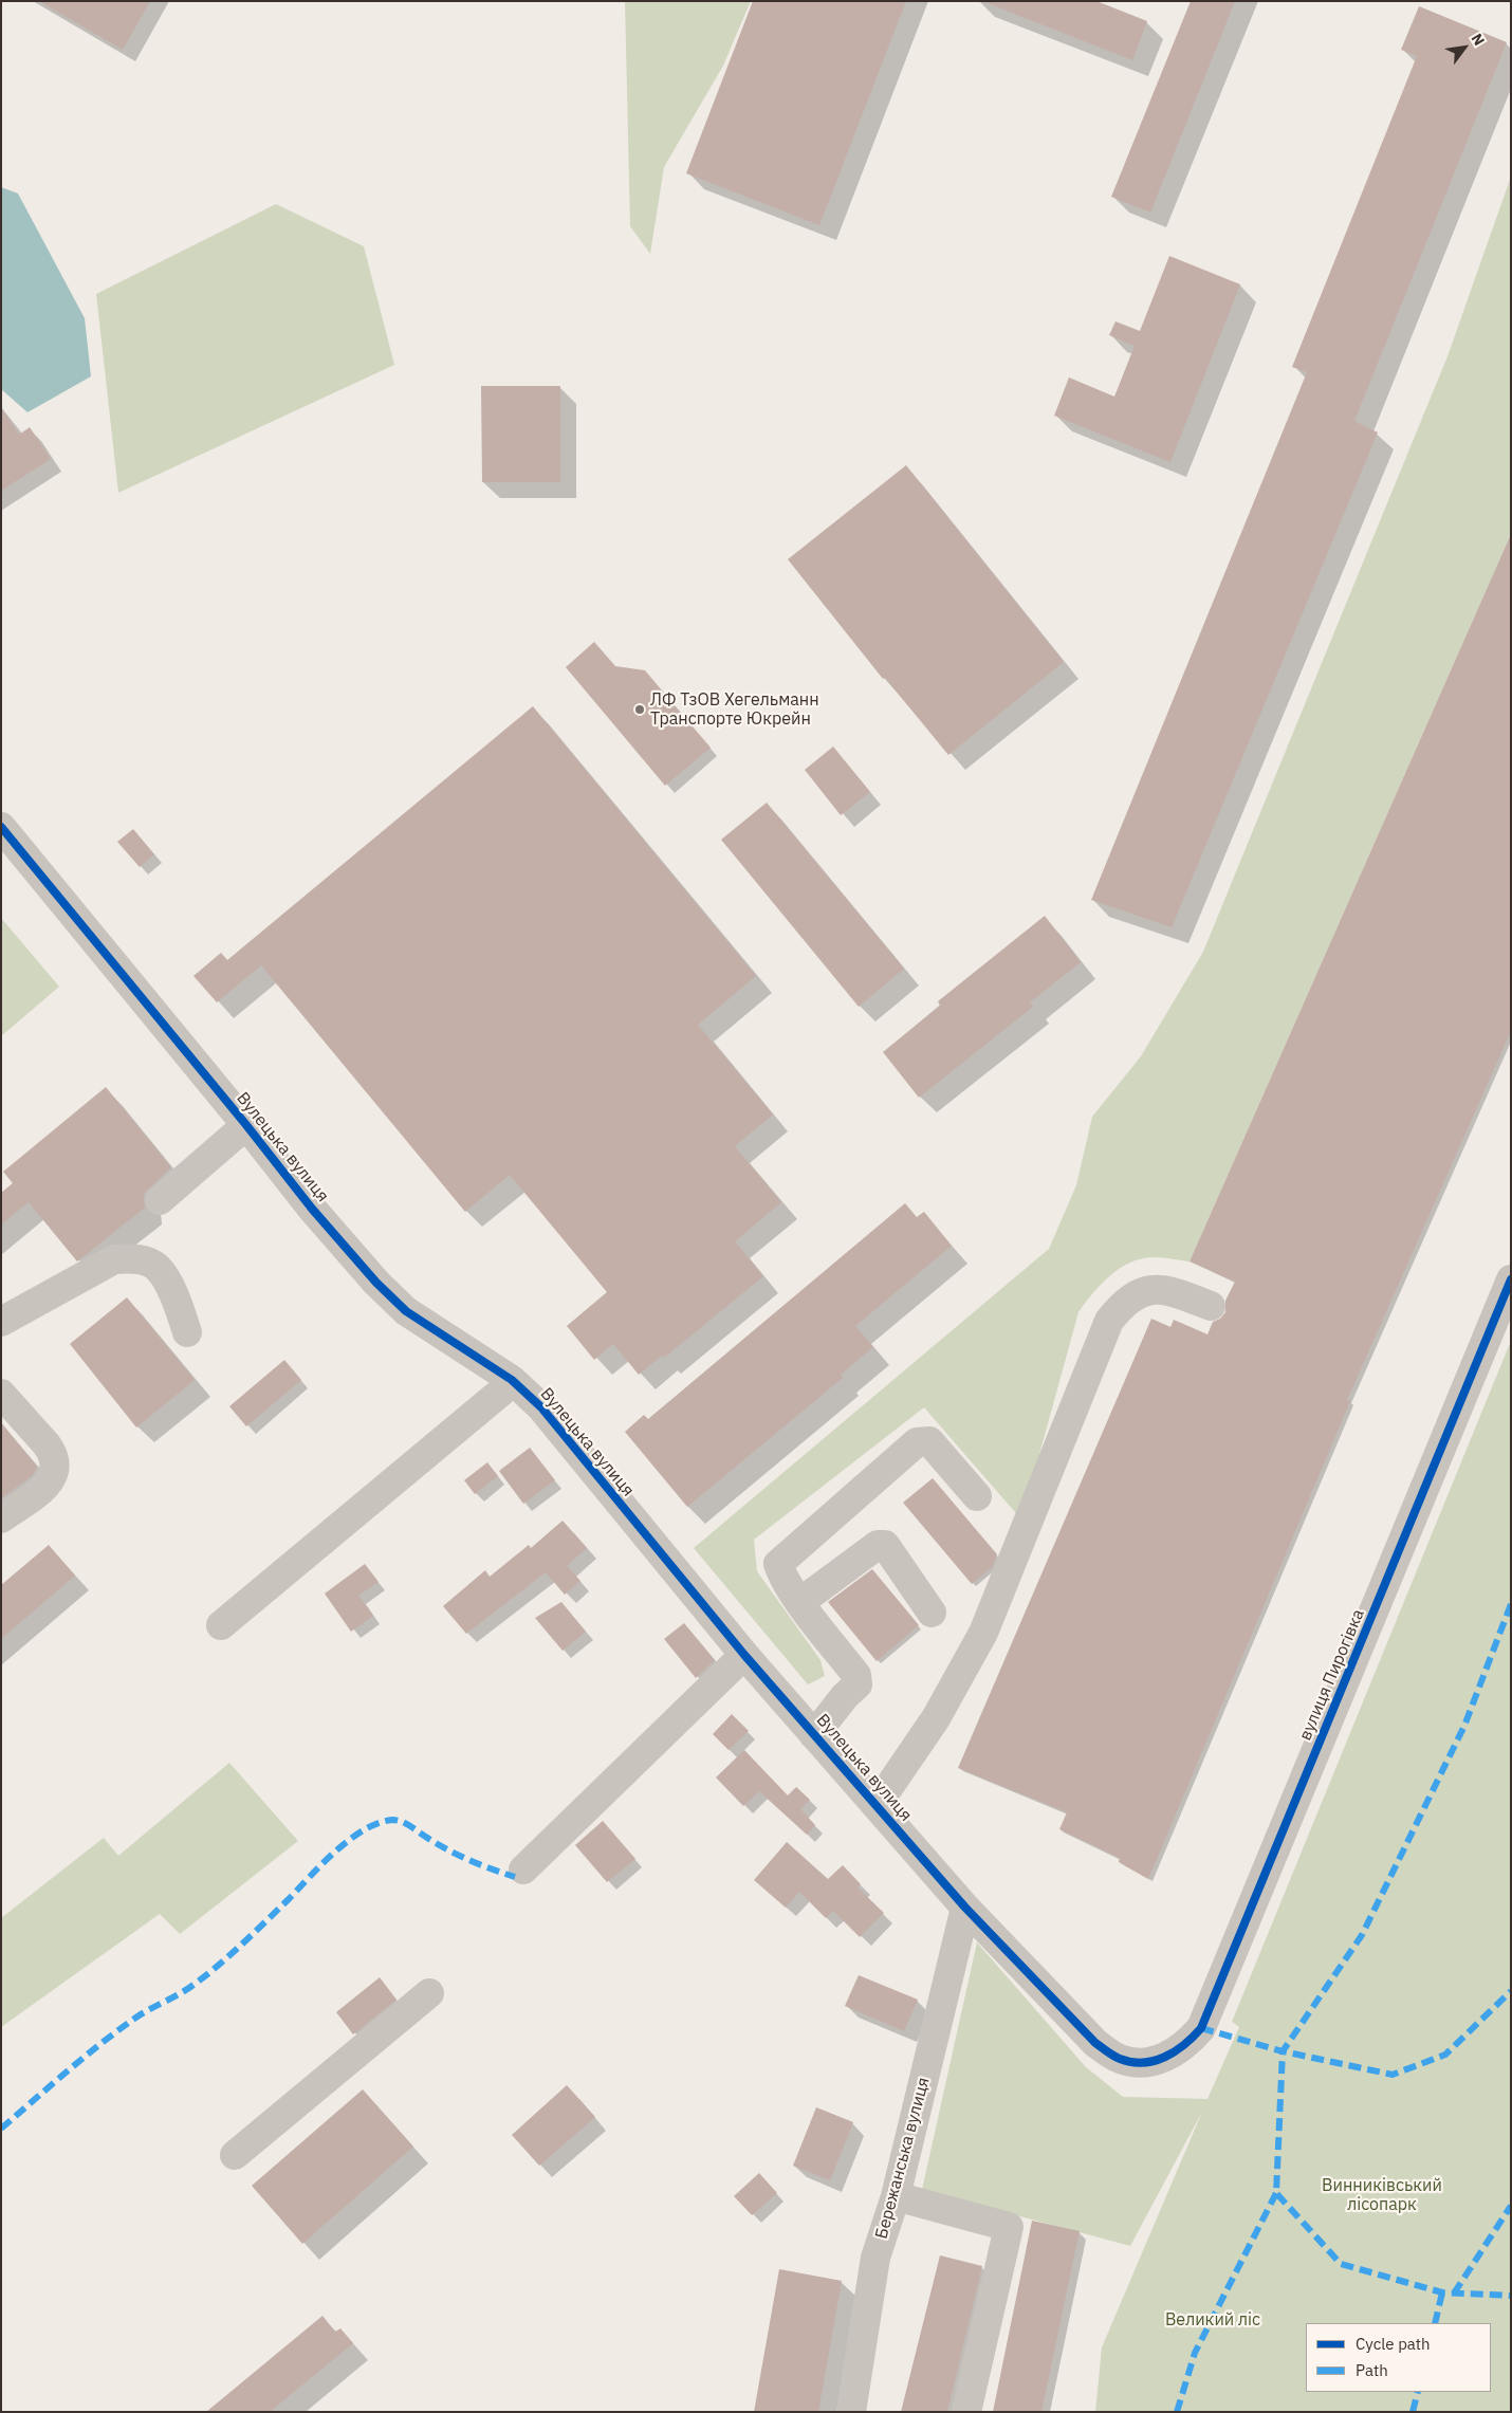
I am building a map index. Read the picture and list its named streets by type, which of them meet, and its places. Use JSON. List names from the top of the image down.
{
  "streets": {
    "street": ["Вулецька вулиця", "вулиця Пирогівка", "Бережанська вулиця"]
  },
  "crossings": [
    ["Вулецька вулиця", "вулиця Пирогівка"],
    ["Вулецька вулиця", "Бережанська вулиця"]
  ],
  "parks": ["Винниківський лісопарк", "Великий ліс"],
  "places": ["ЛФ ТзОВ Хегельманн Транспорте Юкрейн"],
  "legend": ["Cycle path", "Path"],
  "north": "top right"
}
